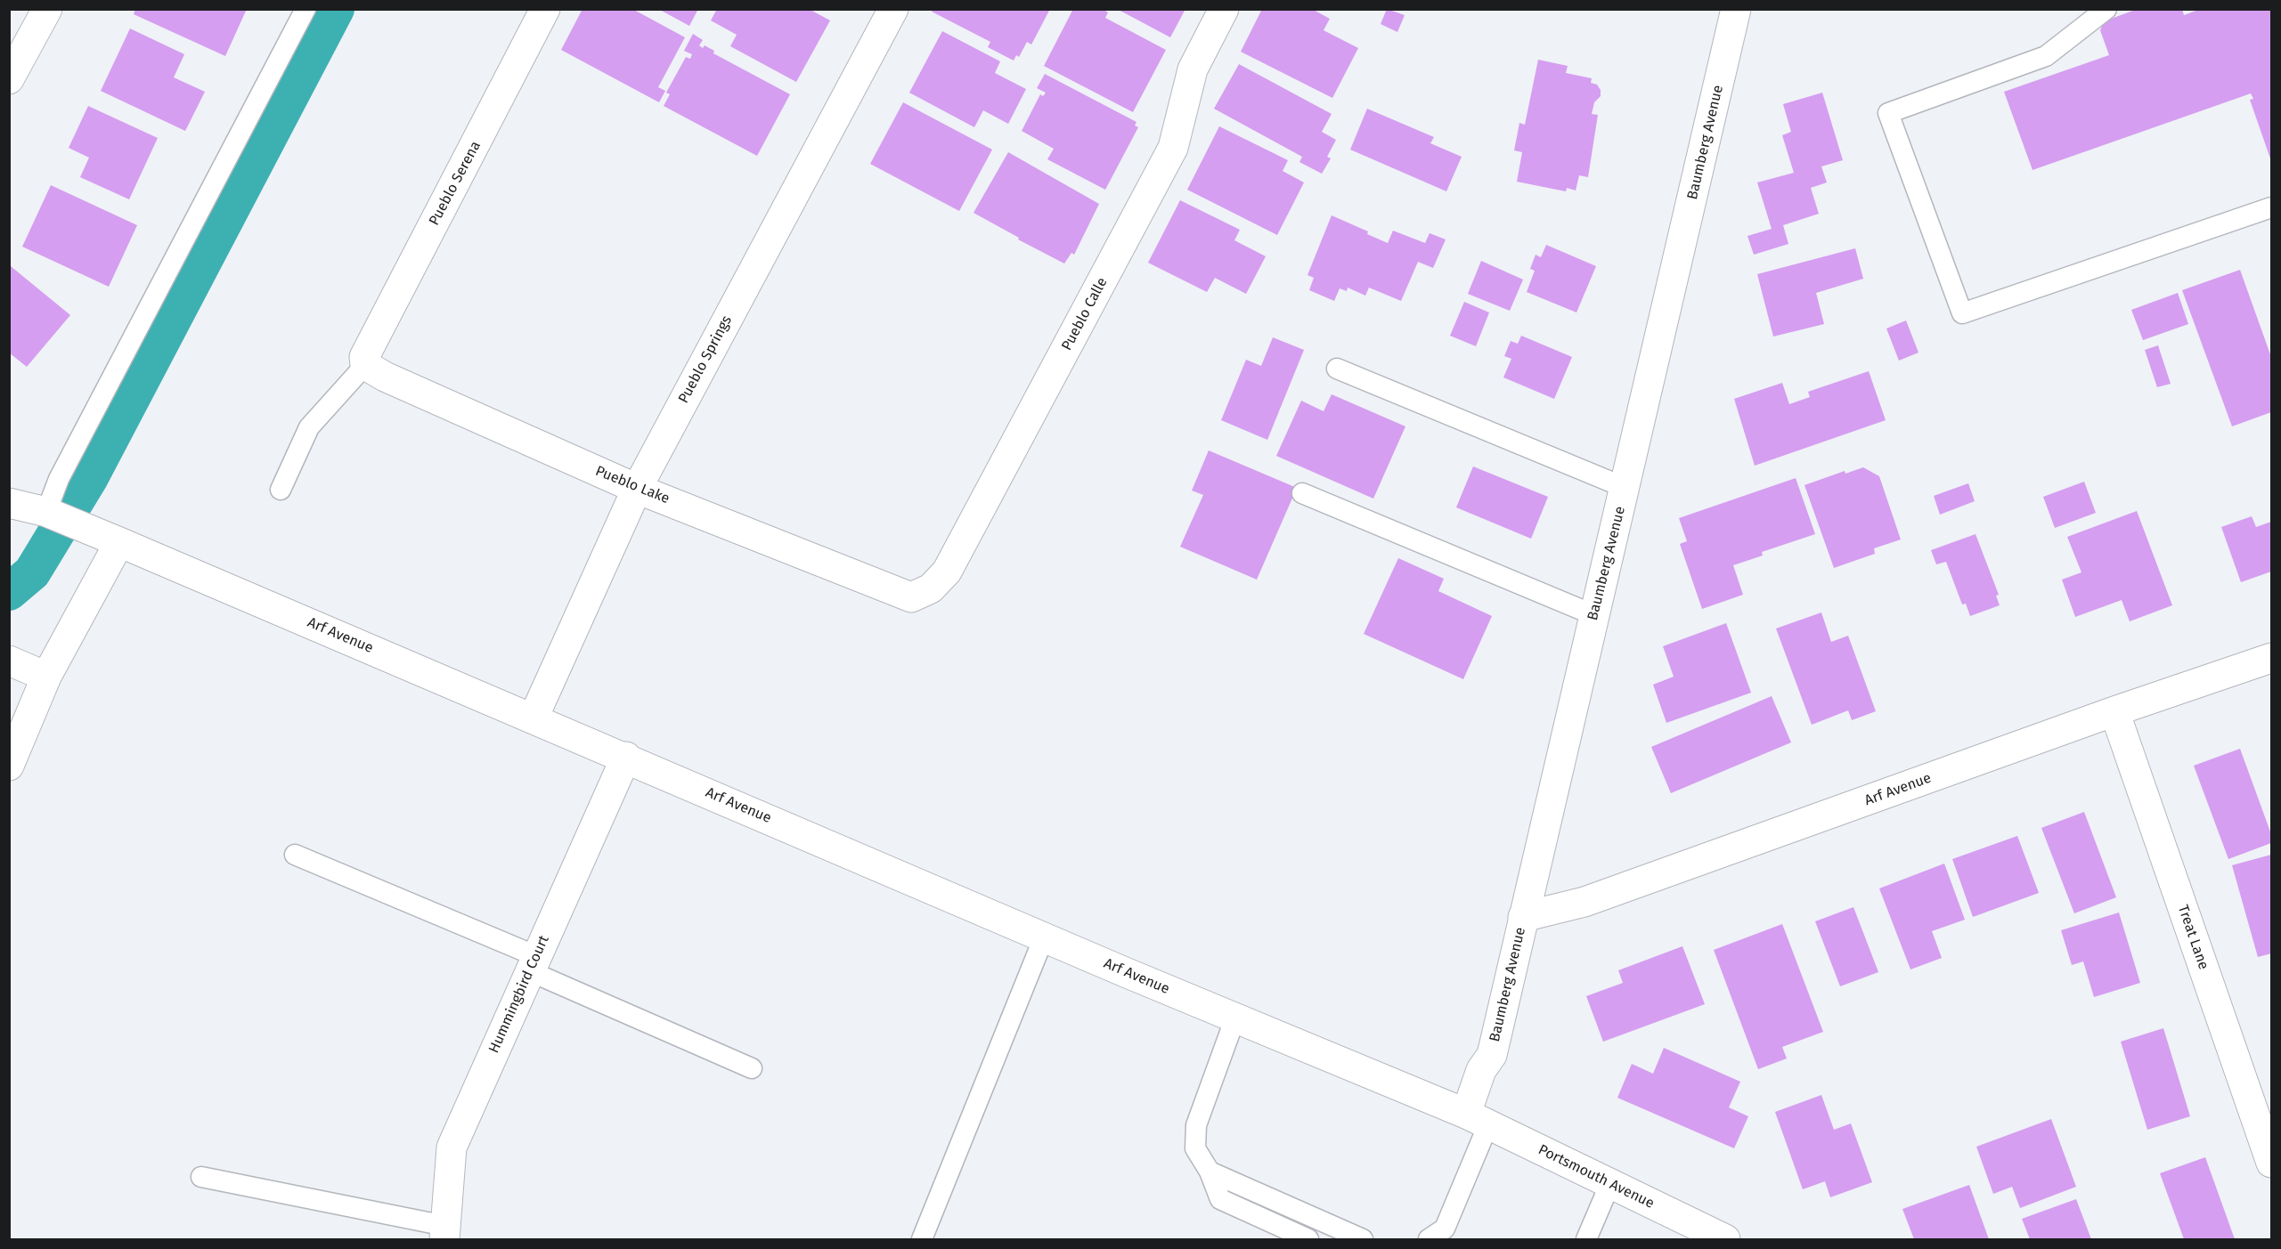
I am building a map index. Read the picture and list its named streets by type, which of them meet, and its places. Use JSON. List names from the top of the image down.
{
  "streets": {
    "street": [
      "Baumberg Avenue",
      "Pueblo Serena",
      "Pueblo Calle",
      "Pueblo Springs",
      "Pueblo Lake",
      "Arf Avenue",
      "Treat Lane",
      "Hummingbird Court",
      "Portsmouth Avenue"
    ]
  },
  "crossings": [
    ["Baumberg Avenue", "Arf Avenue"],
    ["Baumberg Avenue", "Portsmouth Avenue"],
    ["Pueblo Serena", "Pueblo Lake"],
    ["Pueblo Calle", "Pueblo Lake"],
    ["Pueblo Springs", "Pueblo Lake"],
    ["Pueblo Springs", "Arf Avenue"],
    ["Arf Avenue", "Treat Lane"],
    ["Arf Avenue", "Hummingbird Court"],
    ["Arf Avenue", "Portsmouth Avenue"]
  ]
}
